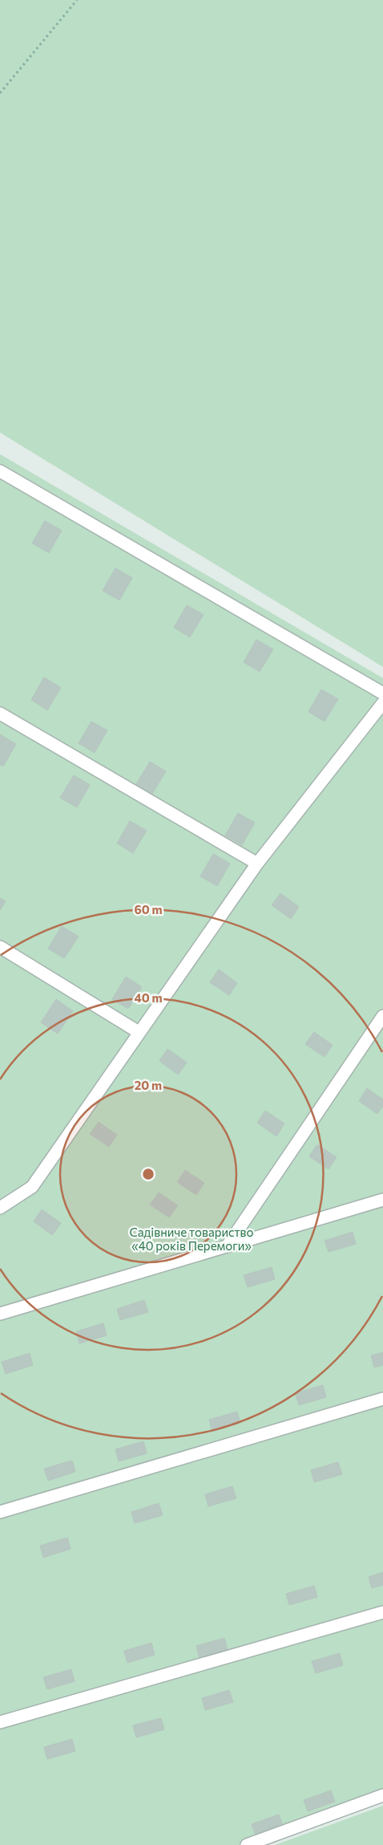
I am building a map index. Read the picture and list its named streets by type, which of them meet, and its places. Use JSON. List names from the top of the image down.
{
  "parks": ["Садівниче товариство «40 років Перемоги»"],
  "rings": ["60 m", "40 m", "20 m"]
}
